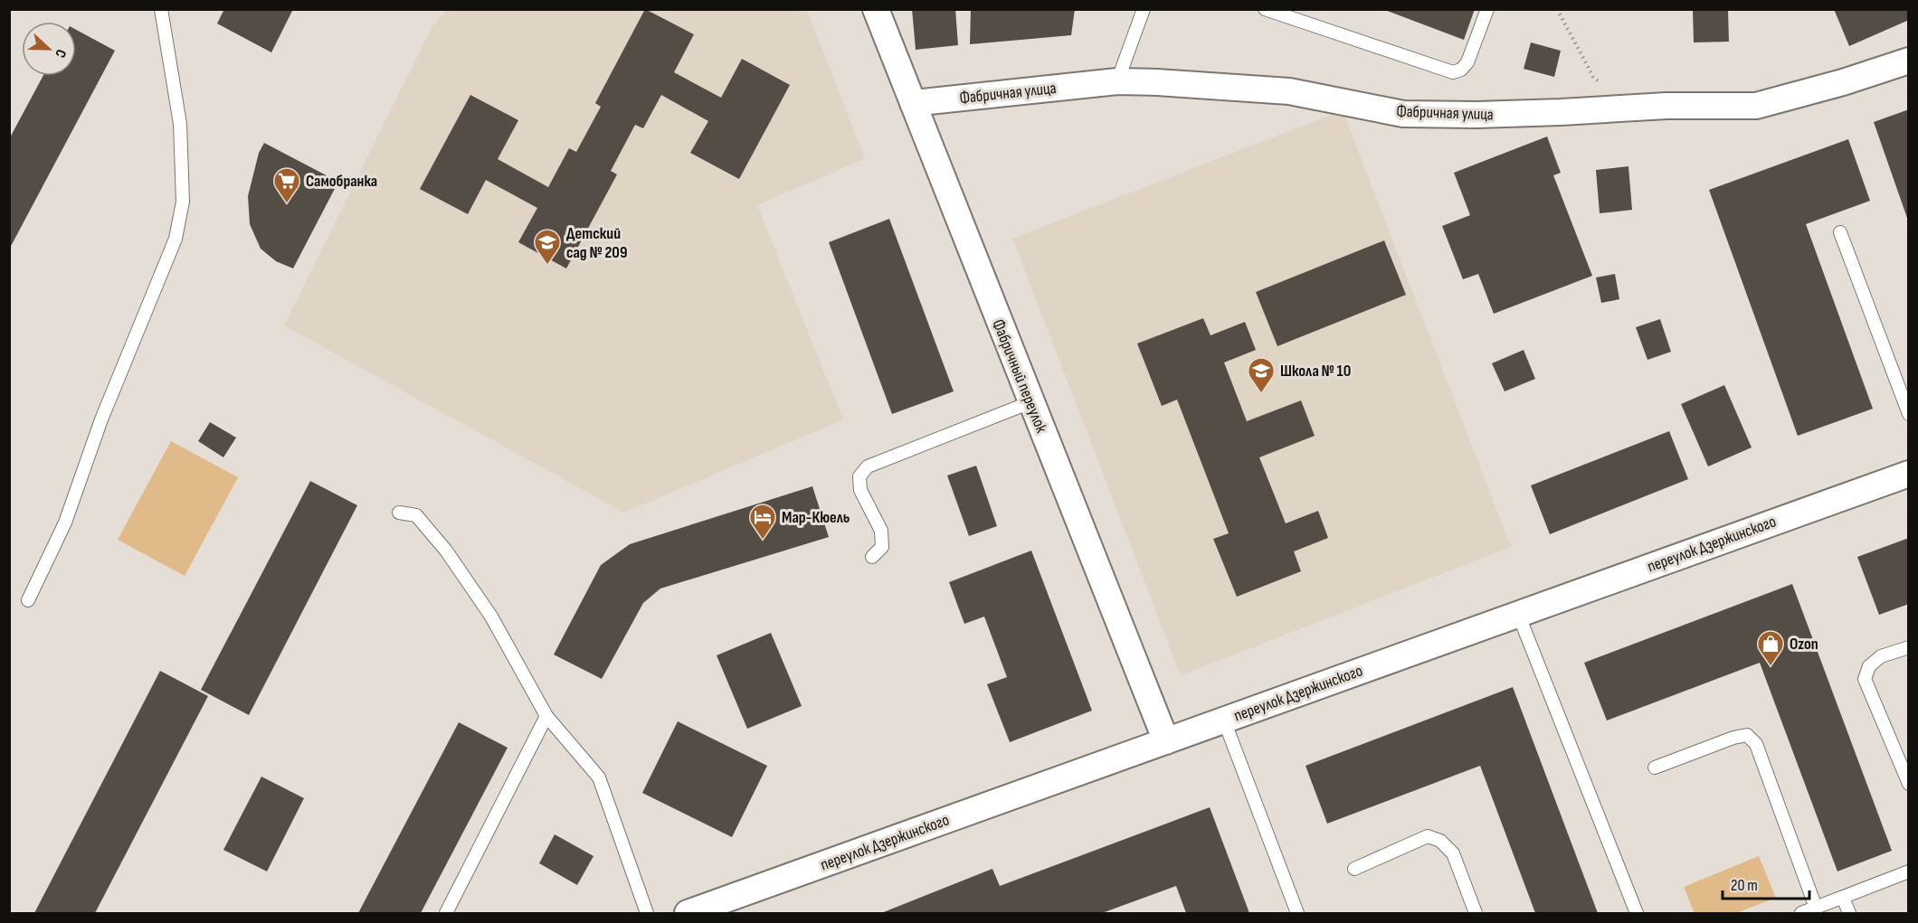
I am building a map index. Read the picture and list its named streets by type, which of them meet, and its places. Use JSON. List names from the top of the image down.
{
  "streets": {
    "street": ["Фабричная улица", "Фабричный переулок", "переулок Дзержинского"]
  },
  "crossings": [
    ["Фабричная улица", "Фабричный переулок"],
    ["Фабричный переулок", "переулок Дзержинского"]
  ],
  "places": {
    "supermarket": ["Самобранка"],
    "school or university": ["Детский сад № 209", "Школа № 10"],
    "hotel": ["Мар-Кюель"],
    "shop": ["Ozon"]
  },
  "scale_bar": "20 m",
  "north": "right"
}
